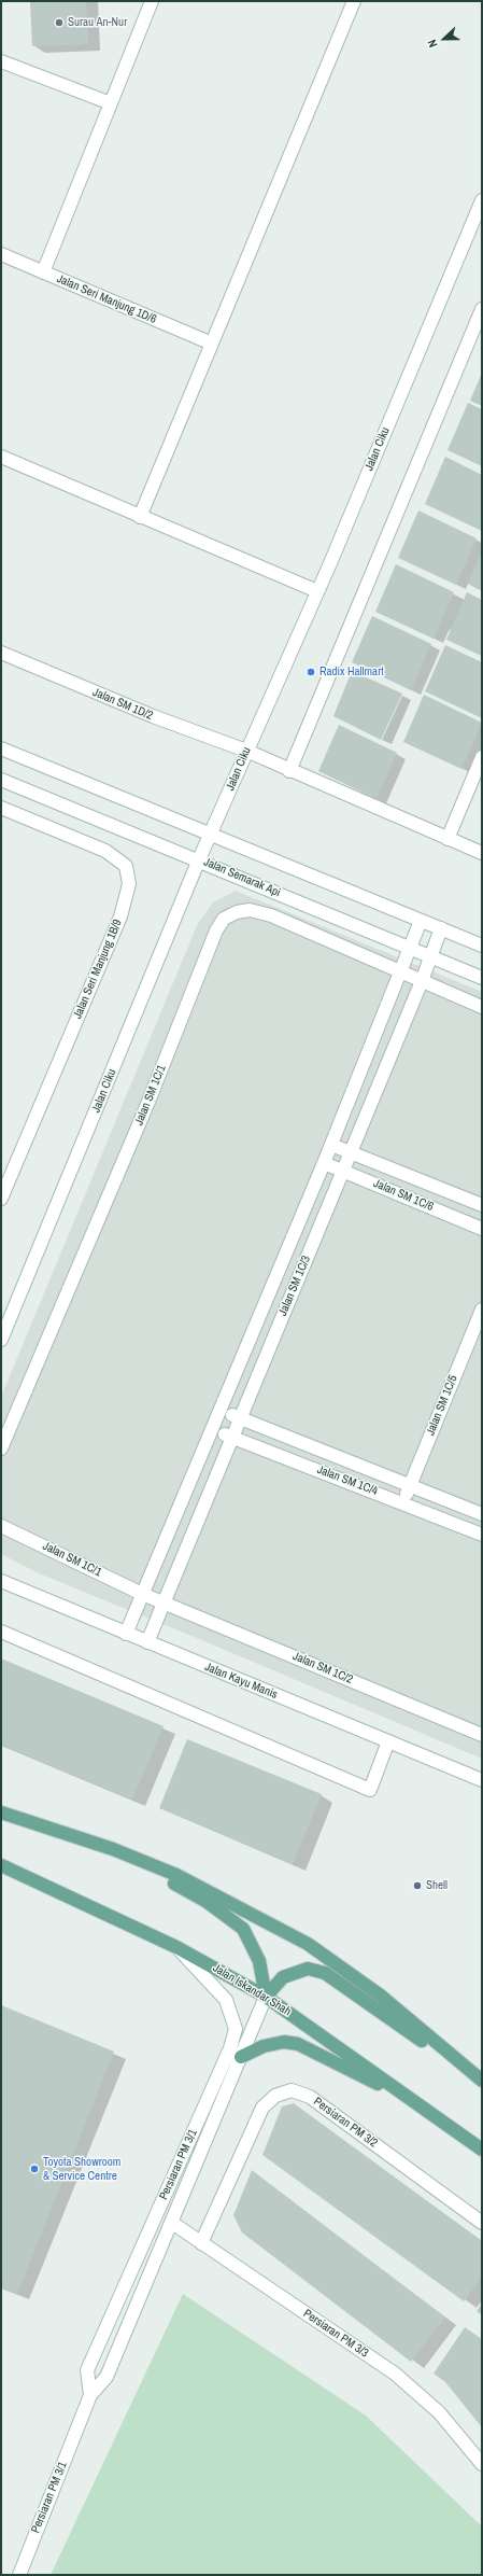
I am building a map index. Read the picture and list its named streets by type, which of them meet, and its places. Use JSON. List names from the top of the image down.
{
  "streets": {
    "main road": ["Jalan Iskandar Shah"],
    "street": [
      "Jalan Seri Manjung 1D/6",
      "Jalan Ciku",
      "Jalan SM 1D/2",
      "Jalan Semarak Api",
      "Jalan Seri Manjung 1B/9",
      "Jalan SM 1C/1",
      "Jalan SM 1C/6",
      "Jalan SM 1C/3",
      "Jalan SM 1C/5",
      "Jalan SM 1C/4",
      "Jalan SM 1C/2",
      "Jalan Kayu Manis",
      "Persiaran PM 3/2",
      "Persiaran PM 3/1",
      "Persiaran PM 3/3"
    ]
  },
  "crossings": [
    ["Jalan Ciku", "Jalan SM 1D/2"],
    ["Jalan Ciku", "Jalan Semarak Api"],
    ["Jalan Semarak Api", "Jalan SM 1C/3"],
    ["Jalan SM 1C/1", "Jalan SM 1C/3"],
    ["Jalan SM 1C/1", "Jalan SM 1C/2"],
    ["Jalan SM 1C/6", "Jalan SM 1C/3"],
    ["Jalan SM 1C/3", "Jalan SM 1C/4"],
    ["Jalan SM 1C/3", "Jalan SM 1C/2"],
    ["Jalan SM 1C/3", "Jalan Kayu Manis"],
    ["Jalan SM 1C/5", "Jalan SM 1C/4"],
    ["Jalan Iskandar Shah", "Persiaran PM 3/1"],
    ["Persiaran PM 3/2", "Persiaran PM 3/3"],
    ["Persiaran PM 3/1", "Persiaran PM 3/3"]
  ],
  "places": [
    "Surau An-Nur",
    "Radix Hallmart",
    "Shell",
    "Toyota Showroom & Service Centre"
  ],
  "north": "left"
}
